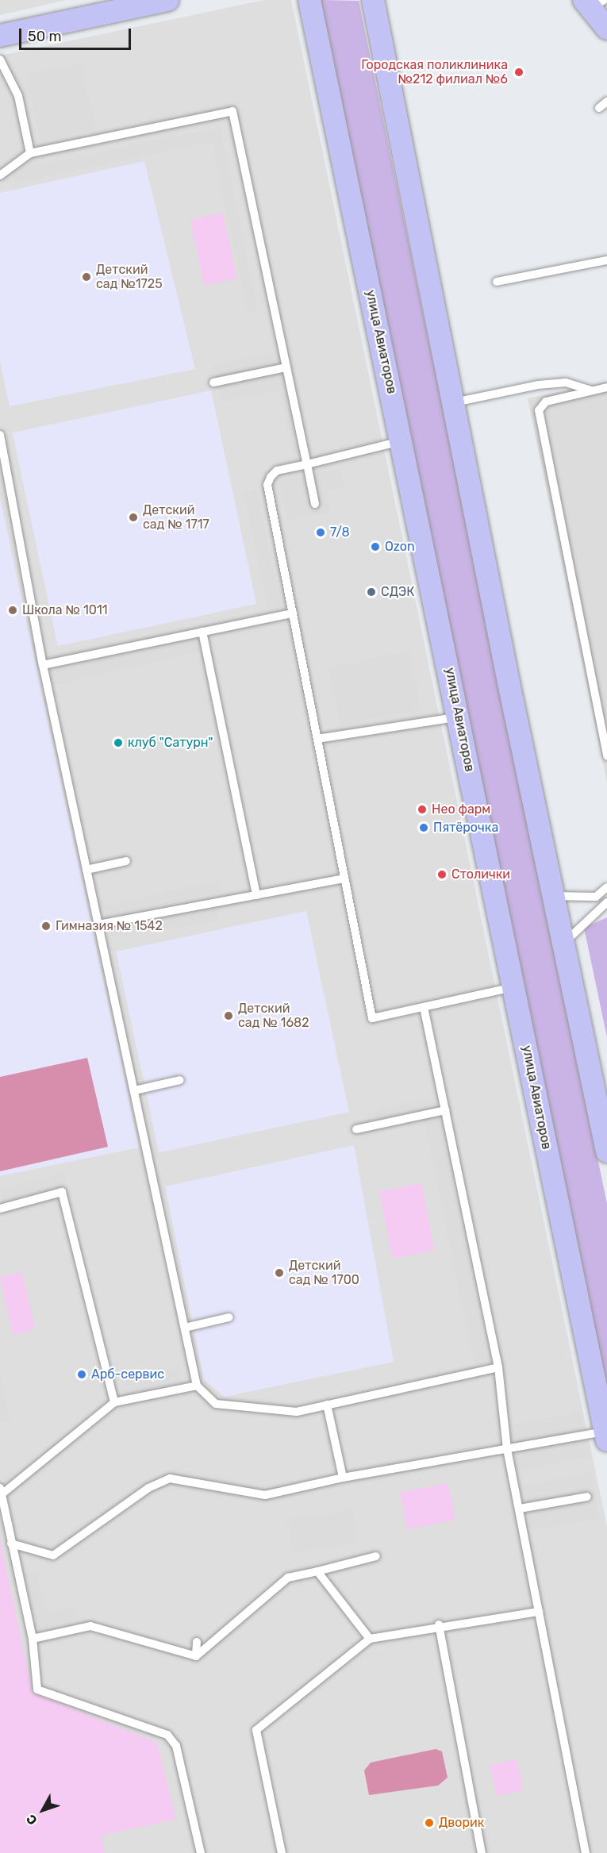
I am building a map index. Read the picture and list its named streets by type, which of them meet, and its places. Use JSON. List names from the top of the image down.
{
  "streets": {
    "street": ["улица Авиаторов"]
  },
  "places": [
    "Городская поликлиника №212 филиал №6",
    "Детский сад №1725",
    "Детский сад № 1717",
    "7/8",
    "Ozon",
    "СДЭК",
    "Школа № 1011",
    "клуб \"Сатурн\"",
    "Нео фарм",
    "Пятёрочка",
    "Столички",
    "Гимназия № 1542",
    "Детский сад № 1682",
    "Детский сад № 1700",
    "Арб-сервис",
    "Дворик"
  ],
  "scale_bar": "50 m",
  "north": "bottom left"
}
